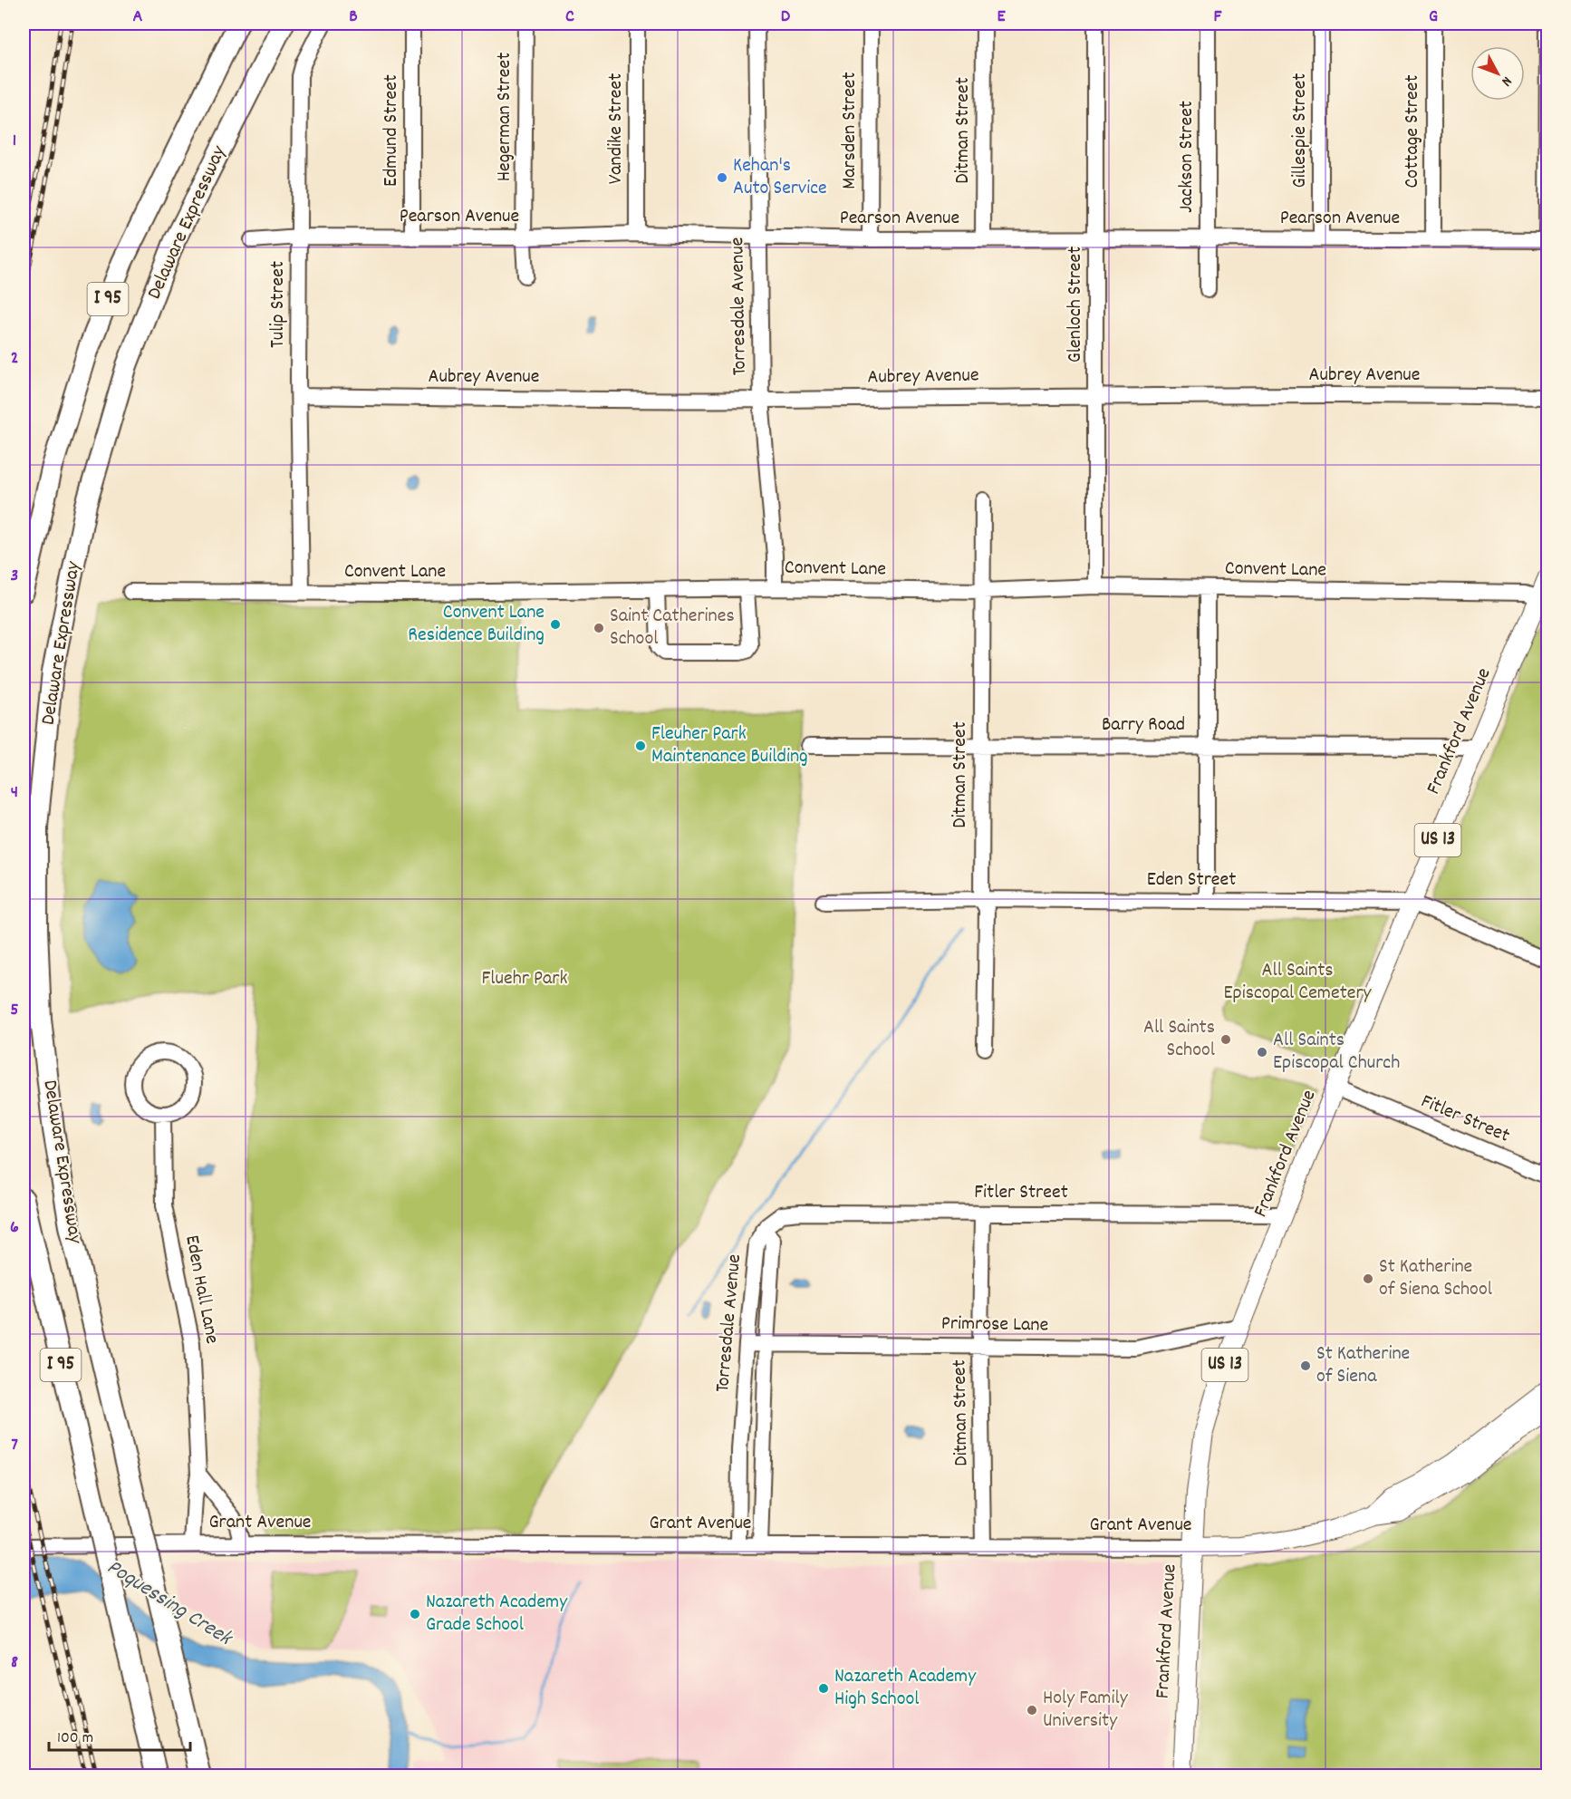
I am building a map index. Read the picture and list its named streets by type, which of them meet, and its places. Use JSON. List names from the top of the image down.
{
  "streets": {
    "highway": ["Delaware Expressway", "I 95"],
    "main road": ["Frankford Avenue", "US 13", "Grant Avenue"],
    "street": [
      "Hegerman Street",
      "Vandike Street",
      "Edmund Street",
      "Marsden Street",
      "Ditman Street",
      "Gillespie Street",
      "Cottage Street",
      "Jackson Street",
      "Pearson Avenue",
      "Tulip Street",
      "Glenloch Street",
      "Torresdale Avenue",
      "Aubrey Avenue",
      "Convent Lane",
      "Barry Road",
      "Eden Street",
      "Fitler Street",
      "Eden Hall Lane",
      "Primrose Lane"
    ]
  },
  "crossings": [
    ["Hegerman Street", "Pearson Avenue"],
    ["Vandike Street", "Pearson Avenue"],
    ["Edmund Street", "Pearson Avenue"],
    ["Marsden Street", "Pearson Avenue"],
    ["Ditman Street", "Pearson Avenue"],
    ["Ditman Street", "Convent Lane"],
    ["Ditman Street", "Barry Road"],
    ["Ditman Street", "Eden Street"],
    ["Ditman Street", "Fitler Street"],
    ["Ditman Street", "Primrose Lane"],
    ["Ditman Street", "Grant Avenue"],
    ["Gillespie Street", "Pearson Avenue"],
    ["Cottage Street", "Pearson Avenue"],
    ["Jackson Street", "Pearson Avenue"],
    ["Pearson Avenue", "Tulip Street"],
    ["Pearson Avenue", "Glenloch Street"],
    ["Pearson Avenue", "Torresdale Avenue"],
    ["Tulip Street", "Aubrey Avenue"],
    ["Tulip Street", "Convent Lane"],
    ["Glenloch Street", "Aubrey Avenue"],
    ["Glenloch Street", "Convent Lane"],
    ["Torresdale Avenue", "Aubrey Avenue"],
    ["Torresdale Avenue", "Convent Lane"],
    ["Torresdale Avenue", "Fitler Street"],
    ["Torresdale Avenue", "Primrose Lane"],
    ["Torresdale Avenue", "Grant Avenue"],
    ["Convent Lane", "Frankford Avenue"],
    ["Barry Road", "Frankford Avenue"],
    ["Frankford Avenue", "Eden Street"],
    ["Frankford Avenue", "Fitler Street"],
    ["Frankford Avenue", "Primrose Lane"],
    ["Frankford Avenue", "Grant Avenue"],
    ["Eden Hall Lane", "Grant Avenue"]
  ],
  "water": ["Poquessing Creek"],
  "parks": ["All Saints Episcopal Cemetery", "Fluehr Park"],
  "places": [
    "Kehan's Auto Service",
    "Convent Lane Residence Building",
    "Saint Catherines School",
    "Fleuher Park Maintenance Building",
    "All Saints School",
    "All Saints Episcopal Church",
    "St Katherine of Siena School",
    "St Katherine of Siena",
    "Nazareth Academy Grade School",
    "Nazareth Academy High School",
    "Holy Family University"
  ],
  "scale_bar": "100 m",
  "north": "bottom right",
  "grid": {
    "columns": [
      "A",
      "B",
      "C",
      "D",
      "E",
      "F",
      "G"
    ],
    "rows": [
      "1",
      "2",
      "3",
      "4",
      "5",
      "6",
      "7",
      "8"
    ]
  }
}
